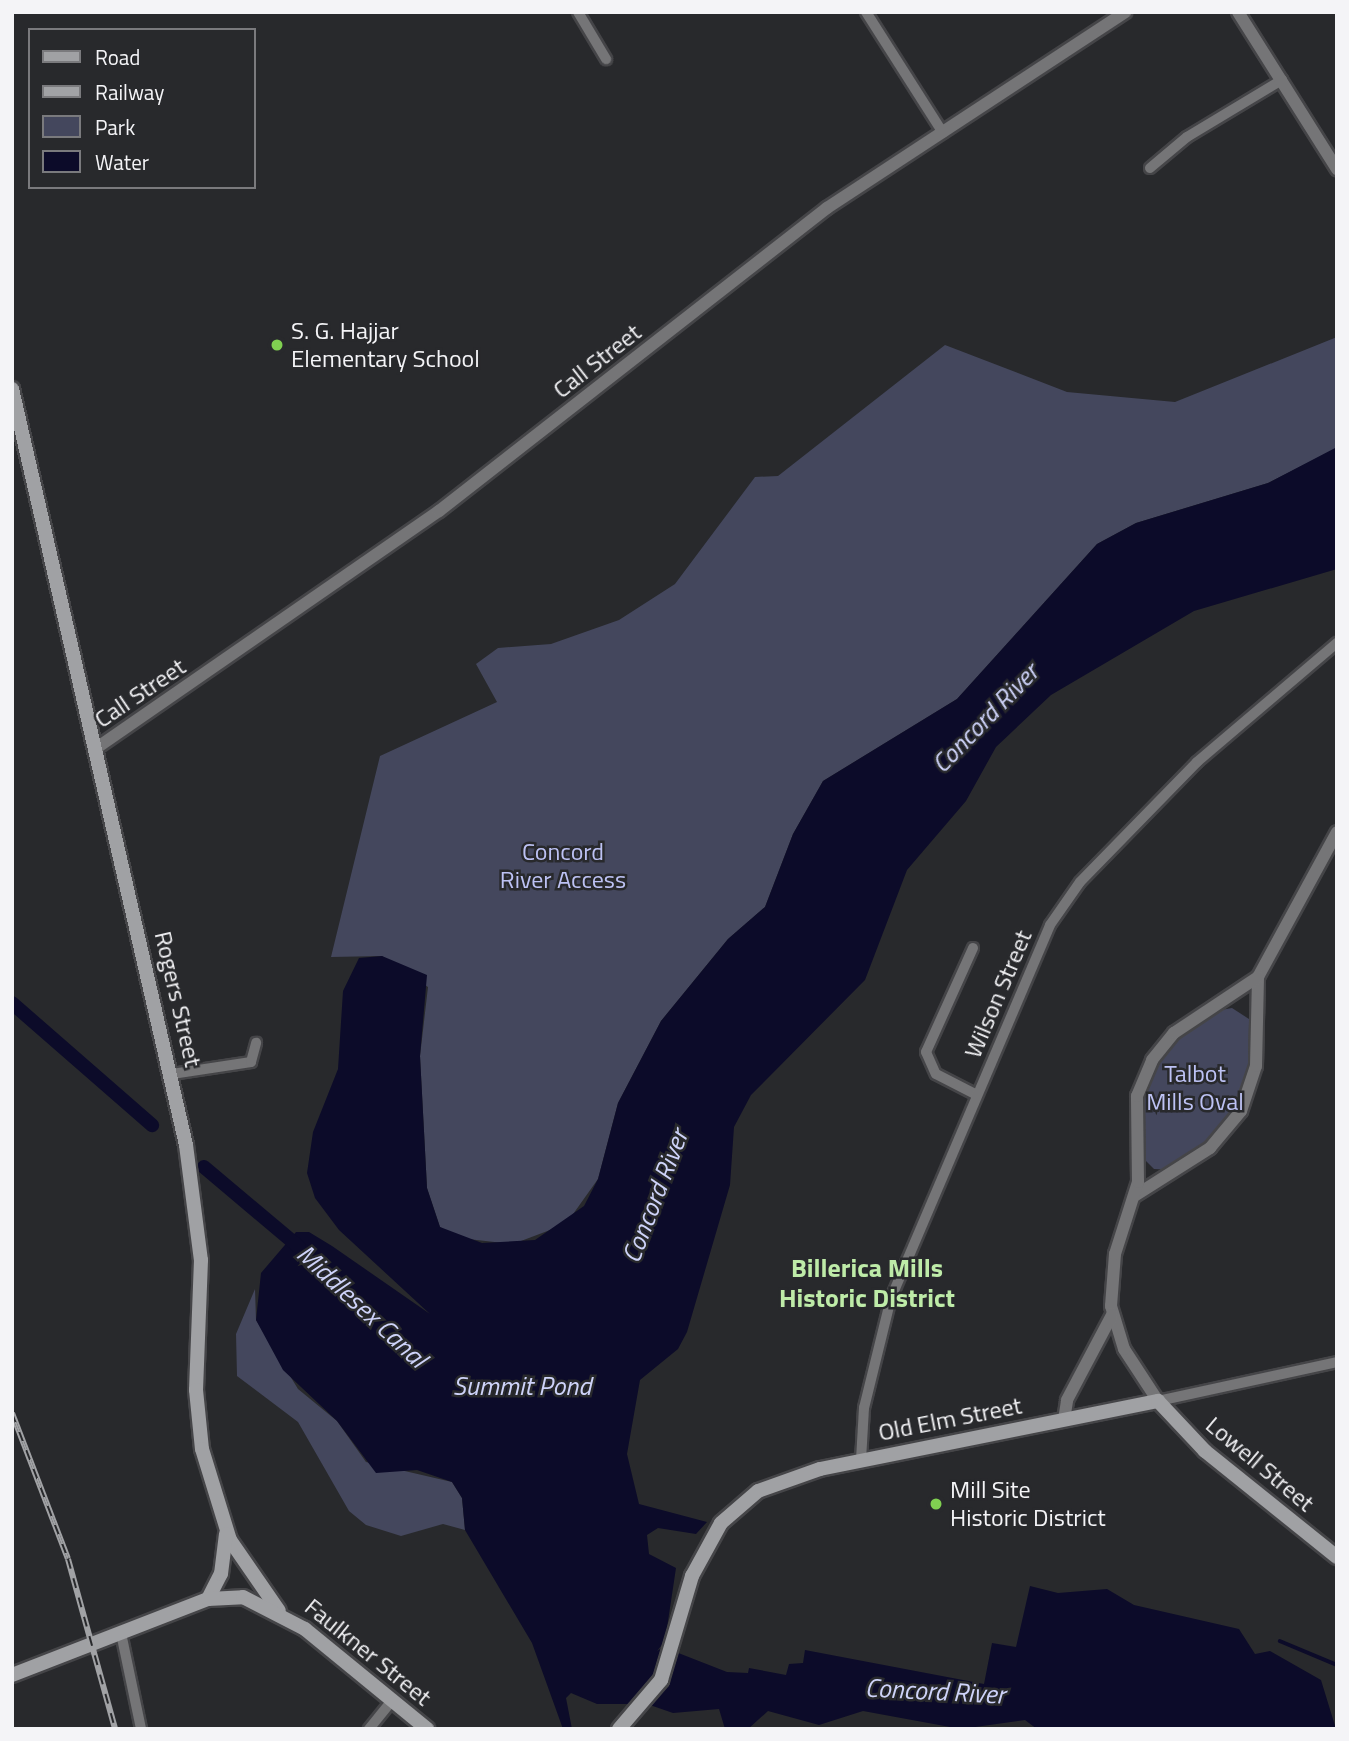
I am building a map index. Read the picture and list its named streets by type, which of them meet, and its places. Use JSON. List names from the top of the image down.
{
  "streets": {
    "main road": [
      "Rogers Street",
      "Old Elm Street",
      "Lowell Street",
      "Faulkner Street"
    ],
    "street": ["Call Street", "Wilson Street"]
  },
  "crossings": [
    ["Call Street", "Rogers Street"],
    ["Wilson Street", "Old Elm Street"],
    ["Rogers Street", "Faulkner Street"],
    ["Old Elm Street", "Lowell Street"]
  ],
  "districts": ["Billerica Mills Historic District"],
  "water": ["Concord River", "Middlesex Canal", "Summit Pond"],
  "parks": ["Concord River Access", "Talbot Mills Oval"],
  "places": ["S. G. Hajjar Elementary School", "Mill Site Historic District"],
  "legend": [
    "Road",
    "Railway",
    "Park",
    "Water"
  ]
}
